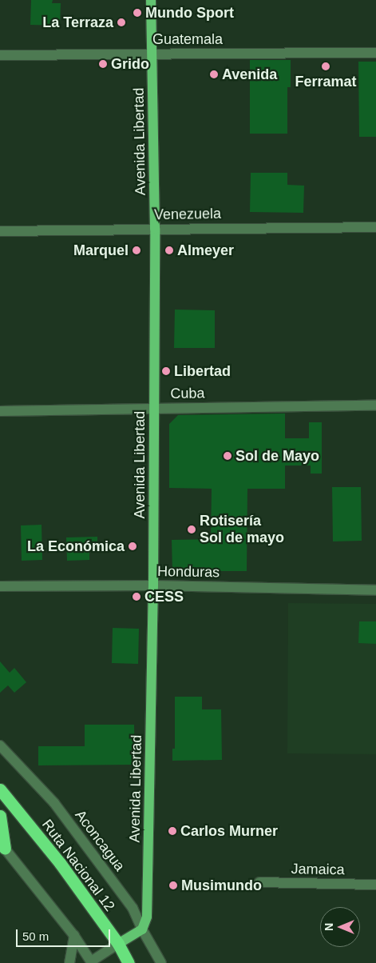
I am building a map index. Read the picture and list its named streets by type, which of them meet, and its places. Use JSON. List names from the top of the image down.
{
  "streets": {
    "highway": ["Ruta Nacional 12"],
    "main road": ["Avenida Libertad"],
    "street": [
      "Guatemala",
      "Venezuela",
      "Cuba",
      "Honduras",
      "Aconcagua",
      "Jamaica"
    ]
  },
  "crossings": [
    ["Guatemala", "Avenida Libertad"],
    ["Avenida Libertad", "Venezuela"],
    ["Avenida Libertad", "Cuba"],
    ["Avenida Libertad", "Honduras"],
    ["Avenida Libertad", "Aconcagua"]
  ],
  "places": [
    "Mundo Sport",
    "La Terraza",
    "Grido",
    "Ferramat",
    "Avenida",
    "Marquel",
    "Almeyer",
    "Libertad",
    "Sol de Mayo",
    "Rotisería Sol de mayo",
    "La Económica",
    "CESS",
    "Carlos Murner",
    "Musimundo"
  ],
  "scale_bar": "50 m",
  "north": "left"
}
